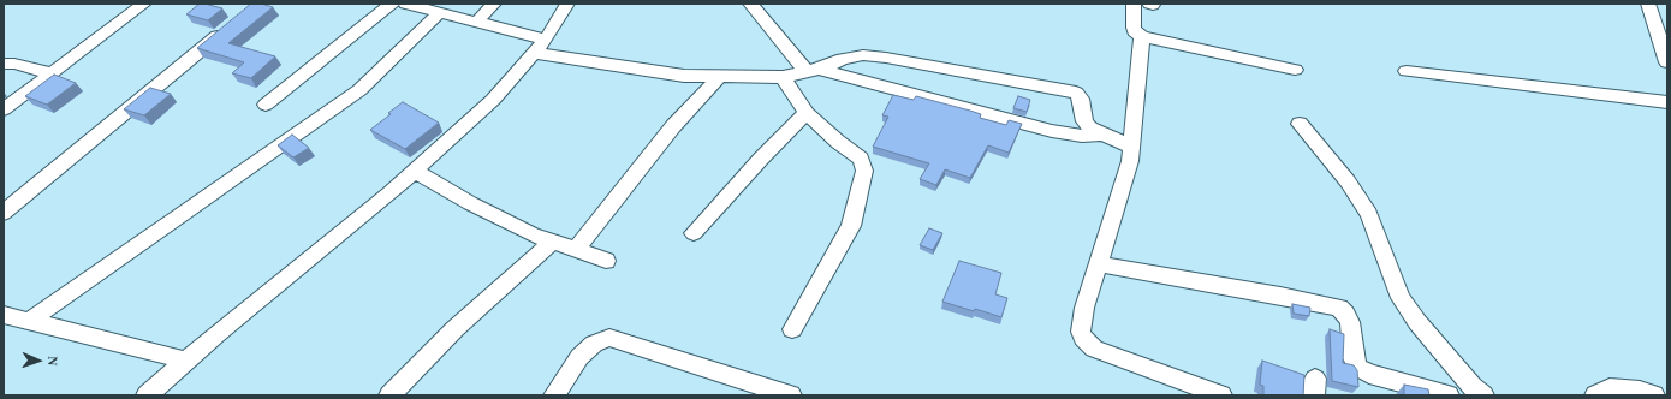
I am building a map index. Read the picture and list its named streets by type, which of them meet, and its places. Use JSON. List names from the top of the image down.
{
  "north": "right"
}
